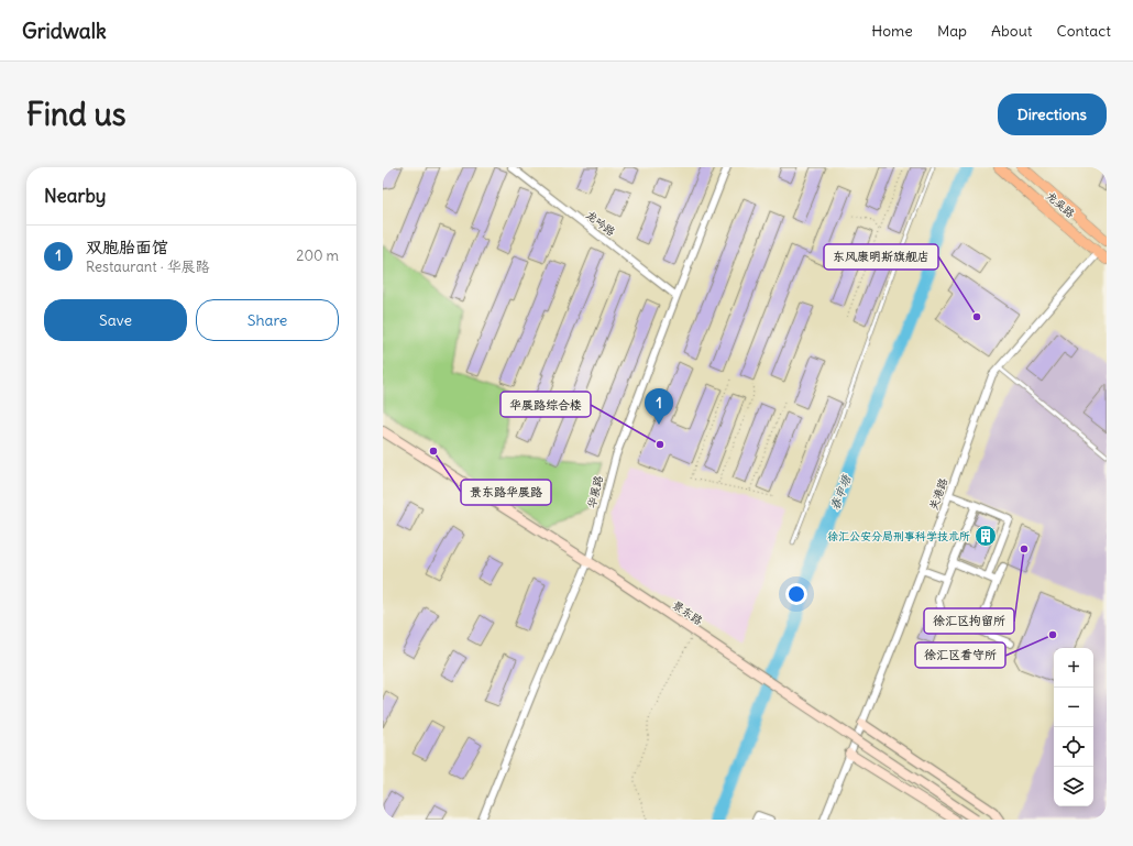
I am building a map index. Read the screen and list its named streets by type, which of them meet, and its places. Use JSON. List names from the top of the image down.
{
  "streets": {
    "main road": ["龙吴路"],
    "street": [
      "龙吟路",
      "华展路",
      "关港路",
      "景东路"
    ]
  },
  "crossings": [
    ["龙吴路", "关港路"],
    ["龙吟路", "华展路"],
    ["华展路", "景东路"]
  ],
  "water": ["春申塘"],
  "places": {
    "other": [
      "东风康明斯旗舰店",
      "华展路综合楼",
      "景东路华展路",
      "徐汇区拘留所",
      "徐汇区看守所"
    ],
    "building": ["徐汇公安分局刑事科学技术所"]
  },
  "page": {
    "header": "Gridwalk",
    "nav": [
      "Home",
      "Map",
      "About",
      "Contact"
    ],
    "buttons": [
      "Directions",
      ["Save", "Share"]
    ],
    "title": "Find us",
    "heading": "Nearby",
    "list": [
      {
        "mark": "1",
        "name": "双胞胎面馆",
        "note": "Restaurant · 华展路",
        "value": "200 m"
      }
    ],
    "pins": "1",
    "map_buttons": ["+", "−"]
  }
}
